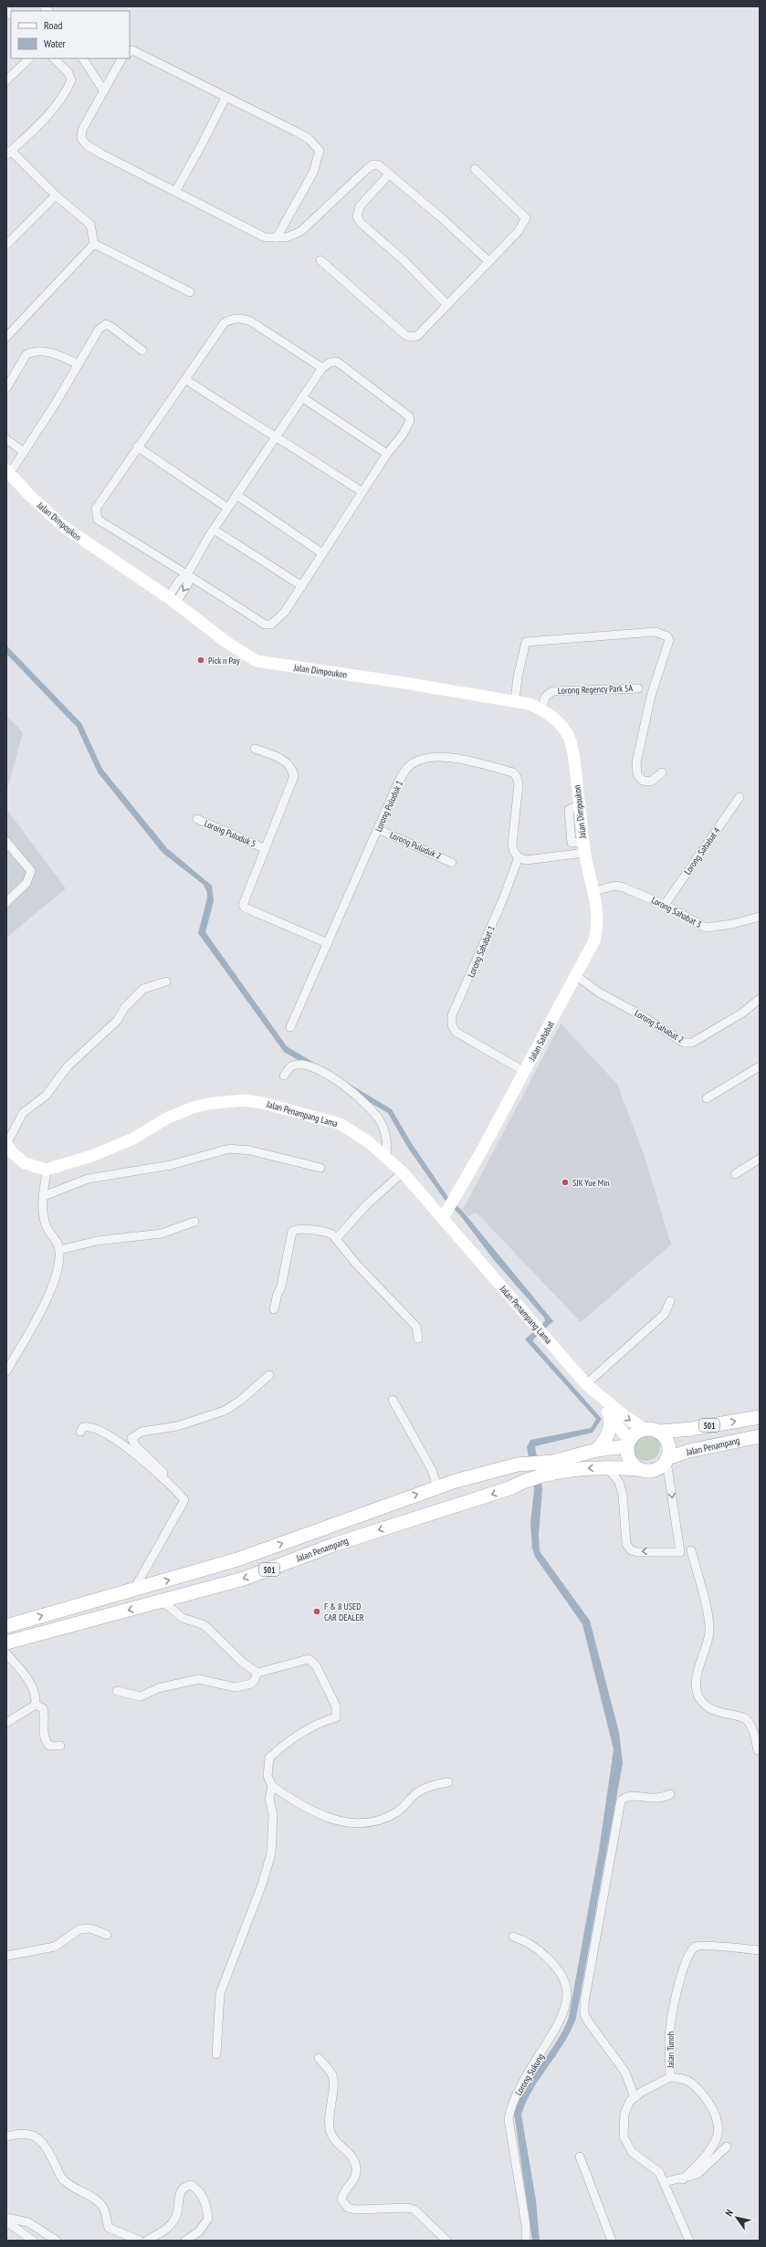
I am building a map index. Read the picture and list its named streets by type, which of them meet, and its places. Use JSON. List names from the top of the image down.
{
  "streets": {
    "main road": ["501", "Jalan Penampang"],
    "street": [
      "Jalan Dimpoukon",
      "Lorong Regency Park 5A",
      "Lorong Puluduk 1",
      "Lorong Puluduk 5",
      "Lorong Puluduk 2",
      "Lorong Sahabat 4",
      "Lorong Sahabat 3",
      "Lorong Sahabat 1",
      "Lorong Sahabat 2",
      "Jalan Sahabat",
      "Jalan Penampang Lama",
      "Jalan Tunoh",
      "Lorong Sukung"
    ]
  },
  "crossings": [
    ["Jalan Dimpoukon", "Lorong Regency Park 5A"],
    ["Jalan Dimpoukon", "Jalan Sahabat"],
    ["Lorong Puluduk 1", "Lorong Puluduk 2"],
    ["Lorong Puluduk 1", "Lorong Sahabat 1"],
    ["Lorong Sahabat 4", "Lorong Sahabat 3"],
    ["Lorong Sahabat 3", "Jalan Sahabat"],
    ["Lorong Sahabat 1", "Jalan Sahabat"],
    ["Lorong Sahabat 2", "Jalan Sahabat"],
    ["Jalan Sahabat", "Jalan Penampang Lama"],
    ["Jalan Penampang Lama", "501"],
    ["Jalan Penampang Lama", "Jalan Penampang"],
    ["501", "Jalan Penampang"]
  ],
  "places": ["Pick n Pay", "SJK Yue Min", "F & 8 USED CAR DEALER"],
  "legend": ["Road", "Water"],
  "north": "top left"
}
